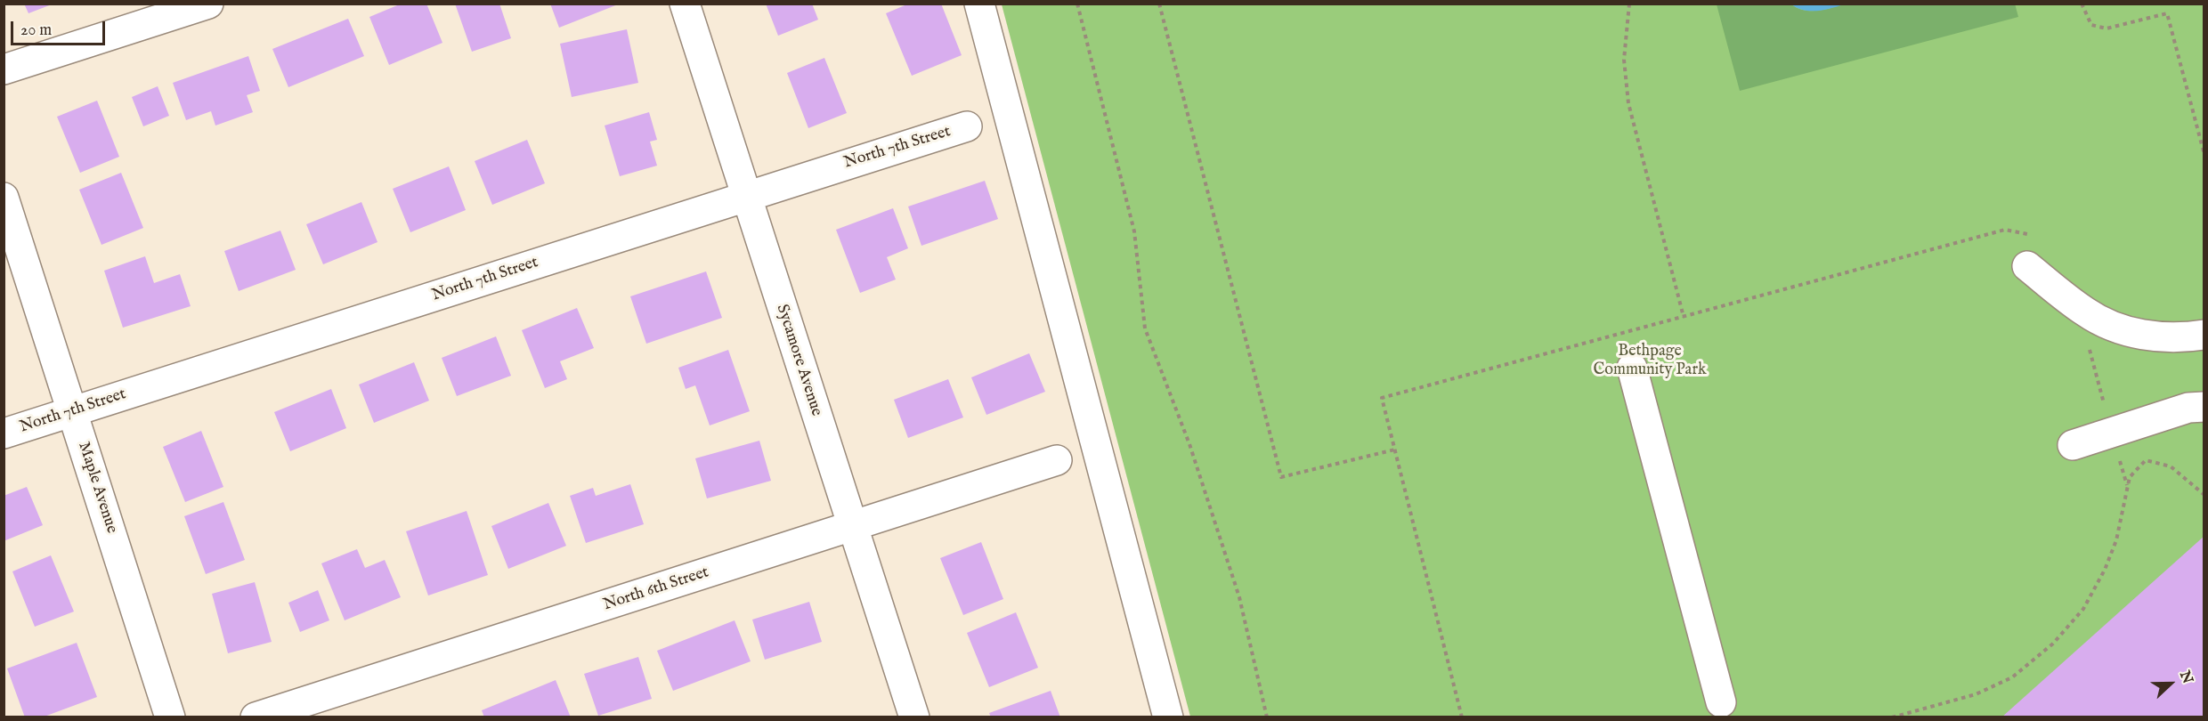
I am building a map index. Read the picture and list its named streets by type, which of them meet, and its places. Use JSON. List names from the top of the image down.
{
  "streets": {
    "street": [
      "North 7th Street",
      "Sycamore Avenue",
      "Maple Avenue",
      "North 6th Street"
    ]
  },
  "crossings": [
    ["North 7th Street", "Sycamore Avenue"],
    ["North 7th Street", "Maple Avenue"],
    ["Sycamore Avenue", "North 6th Street"]
  ],
  "parks": ["Bethpage Community Park"],
  "scale_bar": "20 m",
  "north": "right"
}
